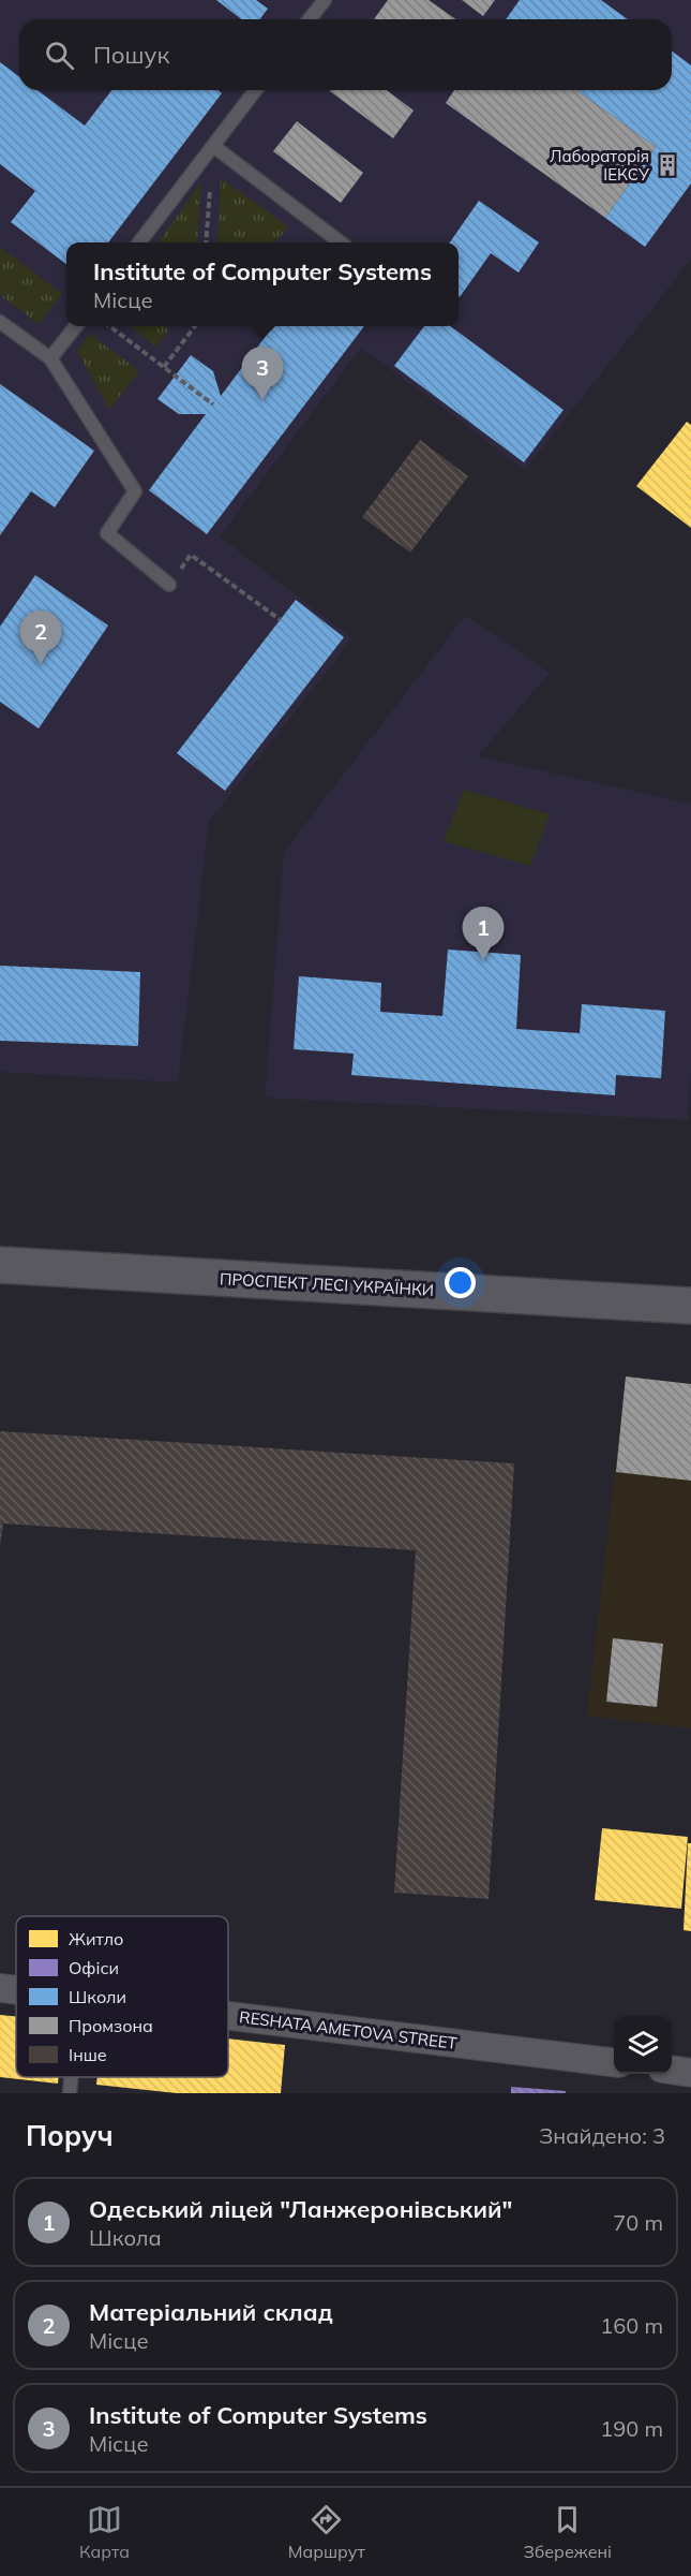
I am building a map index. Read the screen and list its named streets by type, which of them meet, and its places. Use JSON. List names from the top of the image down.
{
  "streets": {
    "street": ["ПРОСПЕКТ ЛЕСІ УКРАЇНКИ", "RESHATA AMETOVA STREET"]
  },
  "places": {
    "building": ["Лабораторія ІЕКСУ"]
  },
  "legend": [
    "Житло",
    "Офіси",
    "Школи",
    "Промзона",
    "Інше"
  ],
  "page": {
    "search": "Пошук",
    "popup": ["Institute of Computer Systems", "Місце"],
    "pins": ["3", "2", "1"],
    "heading": ["Поруч", "Знайдено: 3"],
    "list": [
      {
        "mark": "1",
        "name": "Одеський ліцей \"Ланжеронівський\"",
        "note": "Школа",
        "value": "70 m"
      },
      {
        "mark": "2",
        "name": "Матеріальний склад",
        "note": "Місце",
        "value": "160 m"
      },
      {
        "mark": "3",
        "name": "Institute of Computer Systems",
        "note": "Місце",
        "value": "190 m"
      }
    ],
    "nav": ["Карта", "Маршрут", "Збережені"]
  }
}
